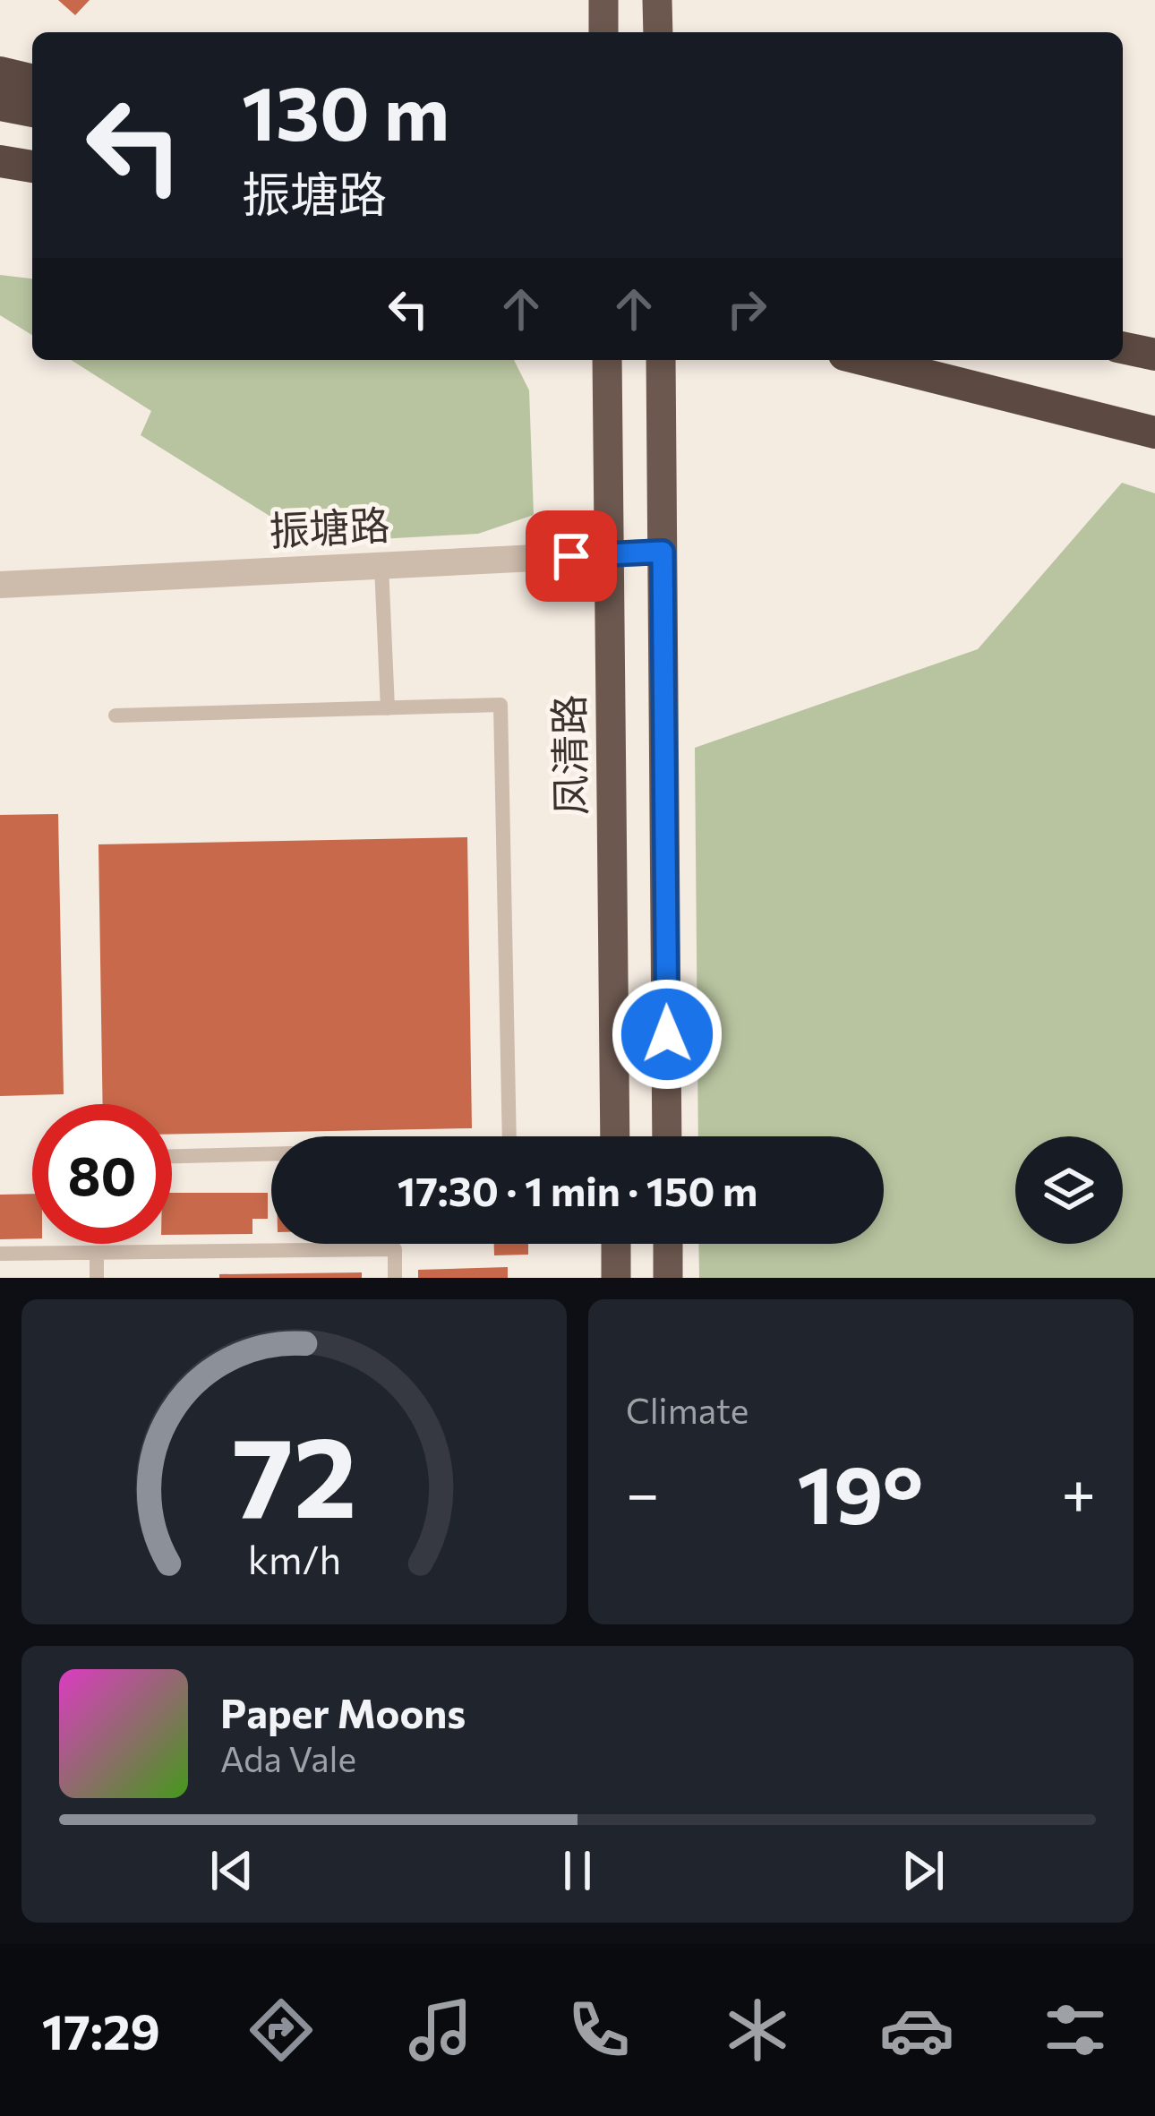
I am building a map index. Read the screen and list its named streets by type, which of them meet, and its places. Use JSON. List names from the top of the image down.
{
  "streets": {
    "highway": ["凤清路"],
    "street": ["振塘路"]
  },
  "crossings": [
    ["振塘路", "凤清路"]
  ],
  "page": {
    "turn": ["130 m", "振塘路"],
    "limit": "80",
    "trip": "17:30 · 1 min · 150 m",
    "tile": "Climate",
    "heat": ["−", "19°", "+"],
    "song": ["Paper Moons", "Ada Vale"],
    "tabs": "17:29",
    "gauge": ["72", "km/h"]
  }
}
